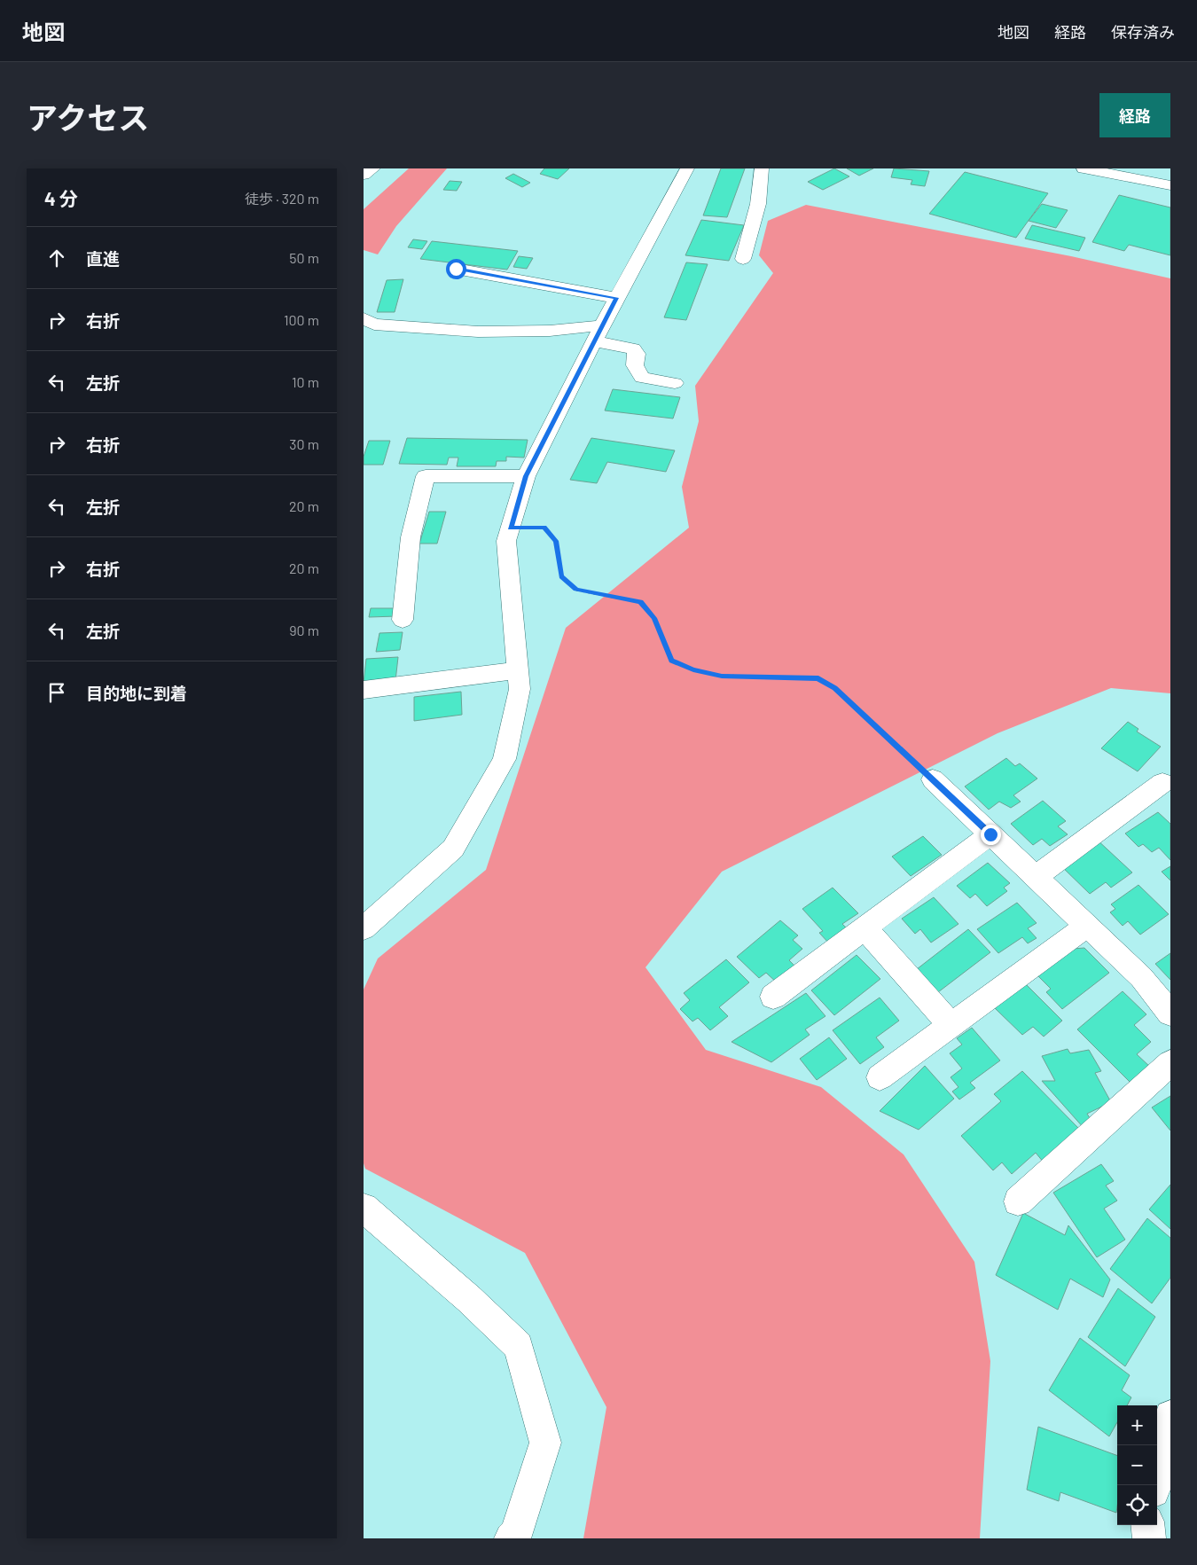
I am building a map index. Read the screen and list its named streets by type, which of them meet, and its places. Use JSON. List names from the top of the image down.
{
  "page": {
    "header": "地図",
    "nav": ["地図", "経路", "保存済み"],
    "title": "アクセス",
    "buttons": "経路",
    "heading": ["4 分", "徒歩 · 320 m"],
    "list": [
      ["直進", "50 m"],
      ["右折", "100 m"],
      ["左折", "10 m"],
      ["右折", "30 m"],
      ["左折", "20 m"],
      ["右折", "20 m"],
      ["左折", "90 m"],
      "目的地に到着"
    ],
    "map_buttons": ["+", "−"]
  }
}
